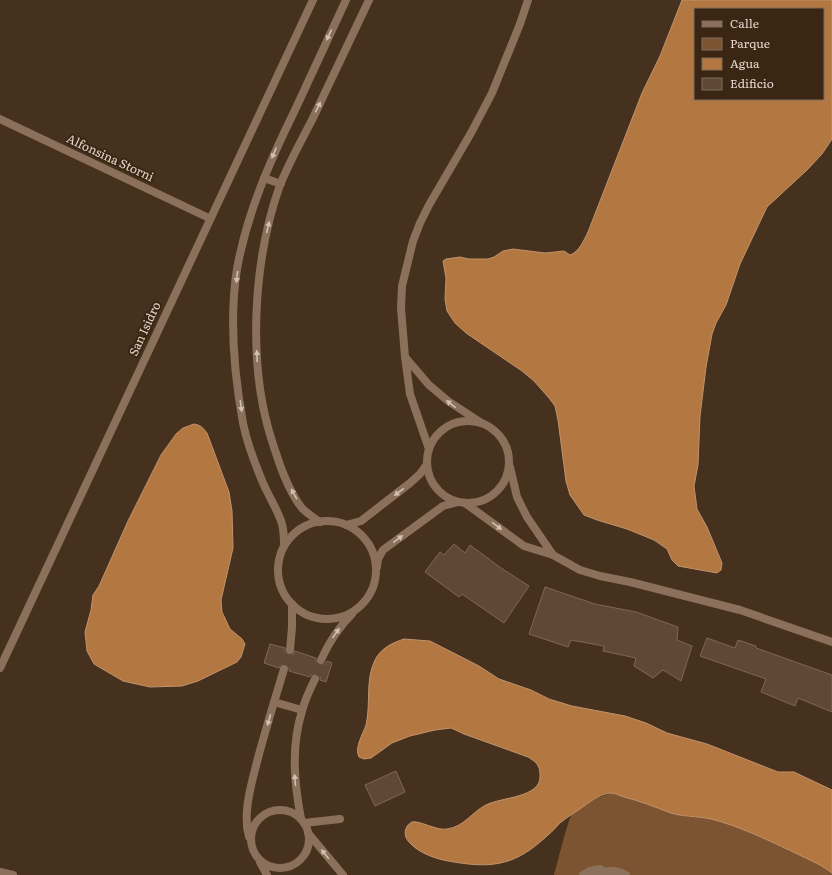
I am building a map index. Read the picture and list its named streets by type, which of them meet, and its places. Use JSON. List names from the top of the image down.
{
  "streets": {
    "street": ["Alfonsina Storni", "San Isidro"]
  },
  "crossings": [
    ["Alfonsina Storni", "San Isidro"]
  ],
  "legend": [
    "Calle",
    "Parque",
    "Agua",
    "Edificio"
  ]
}
